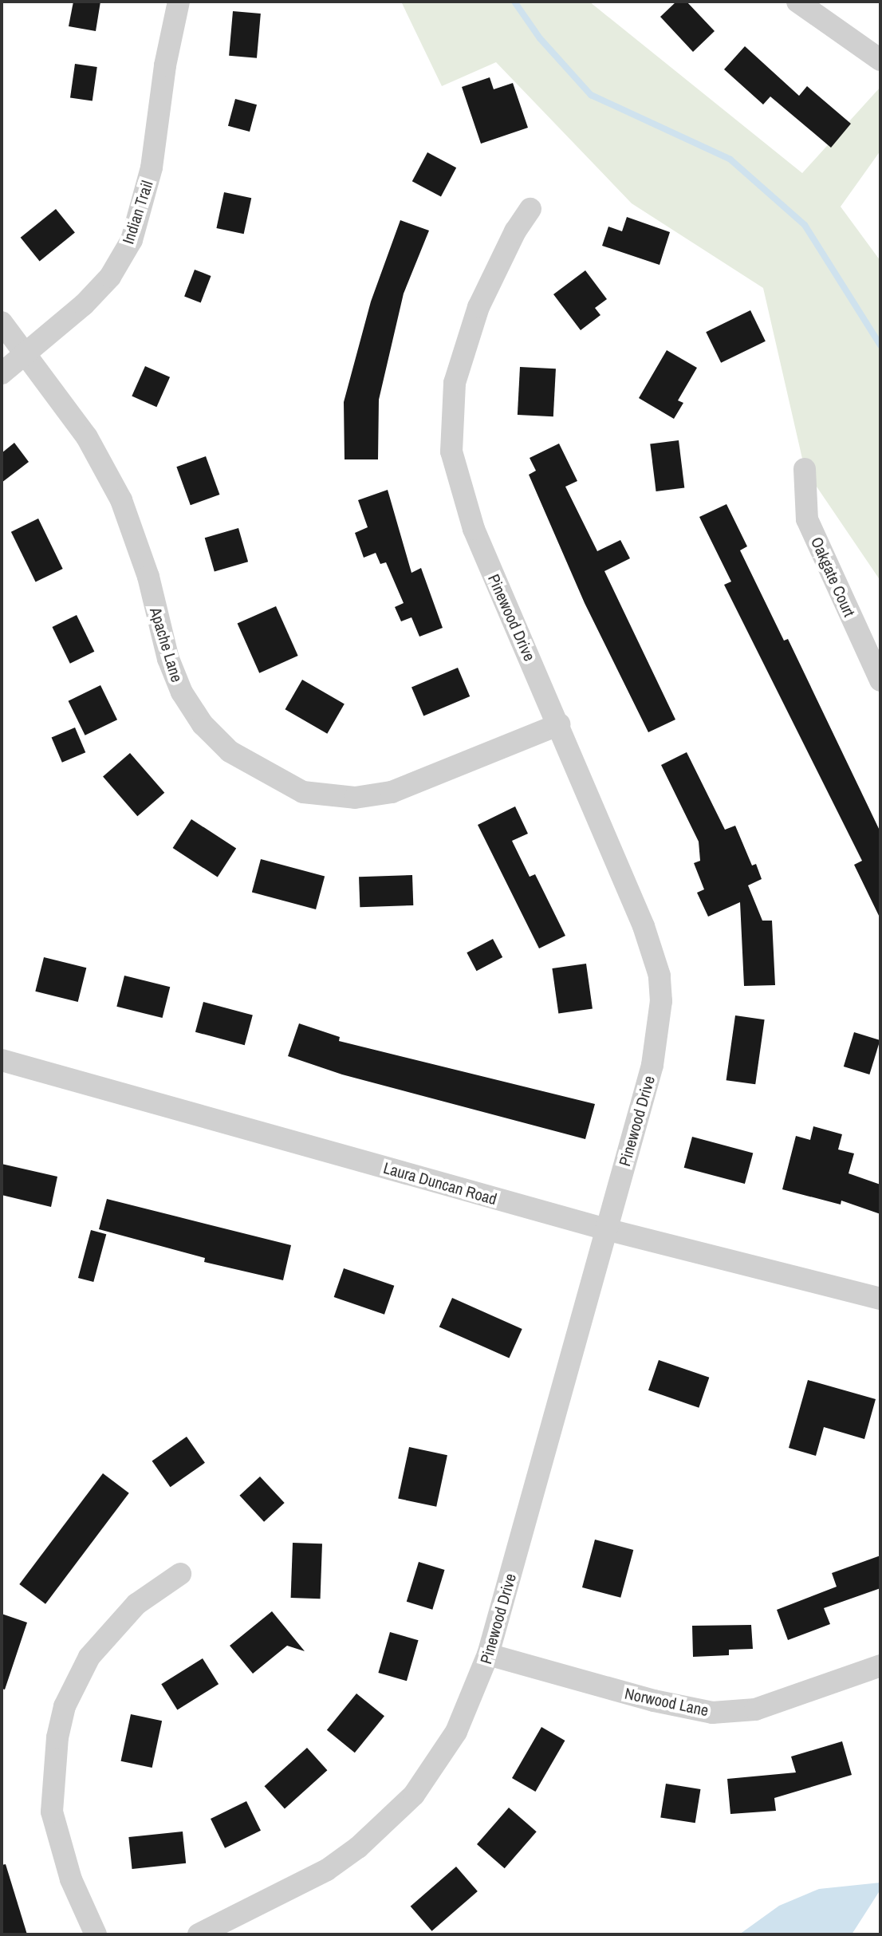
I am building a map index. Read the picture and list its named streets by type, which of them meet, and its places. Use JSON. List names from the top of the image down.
{
  "streets": {
    "street": [
      "Indian Trail",
      "Oakgate Court",
      "Pinewood Drive",
      "Apache Lane",
      "Laura Duncan Road",
      "Norwood Lane"
    ]
  },
  "crossings": [
    ["Indian Trail", "Apache Lane"],
    ["Pinewood Drive", "Apache Lane"],
    ["Pinewood Drive", "Laura Duncan Road"],
    ["Pinewood Drive", "Norwood Lane"]
  ]
}
